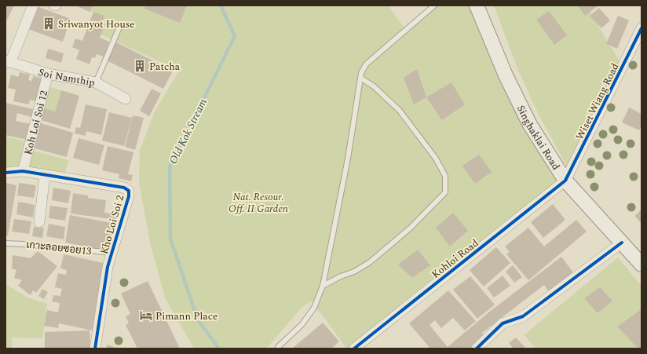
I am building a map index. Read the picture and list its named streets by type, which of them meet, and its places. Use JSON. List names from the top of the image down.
{
  "streets": {
    "main road": ["Singhaklai Road"],
    "street": [
      "Soi Namthip",
      "Wiset Wiang Road",
      "Koh Loi Soi 12",
      "Kho Loi Soi 2",
      "Kohloi Road"
    ],
    "lane": ["เกาะลอยซอย13"]
  },
  "crossings": [
    ["Soi Namthip", "Koh Loi Soi 12"],
    ["Wiset Wiang Road", "Singhaklai Road"],
    ["Wiset Wiang Road", "Kohloi Road"],
    ["Koh Loi Soi 12", "Kho Loi Soi 2"],
    ["Singhaklai Road", "Kohloi Road"],
    ["Kho Loi Soi 2", "เกาะลอยซอย13"]
  ],
  "water": ["Old Kok Stream"],
  "parks": ["Nat. Resour. Off. II Garden"],
  "places": {
    "building": ["Sriwanyot House", "Patcha"],
    "hotel": ["Pimann Place"]
  }
}
